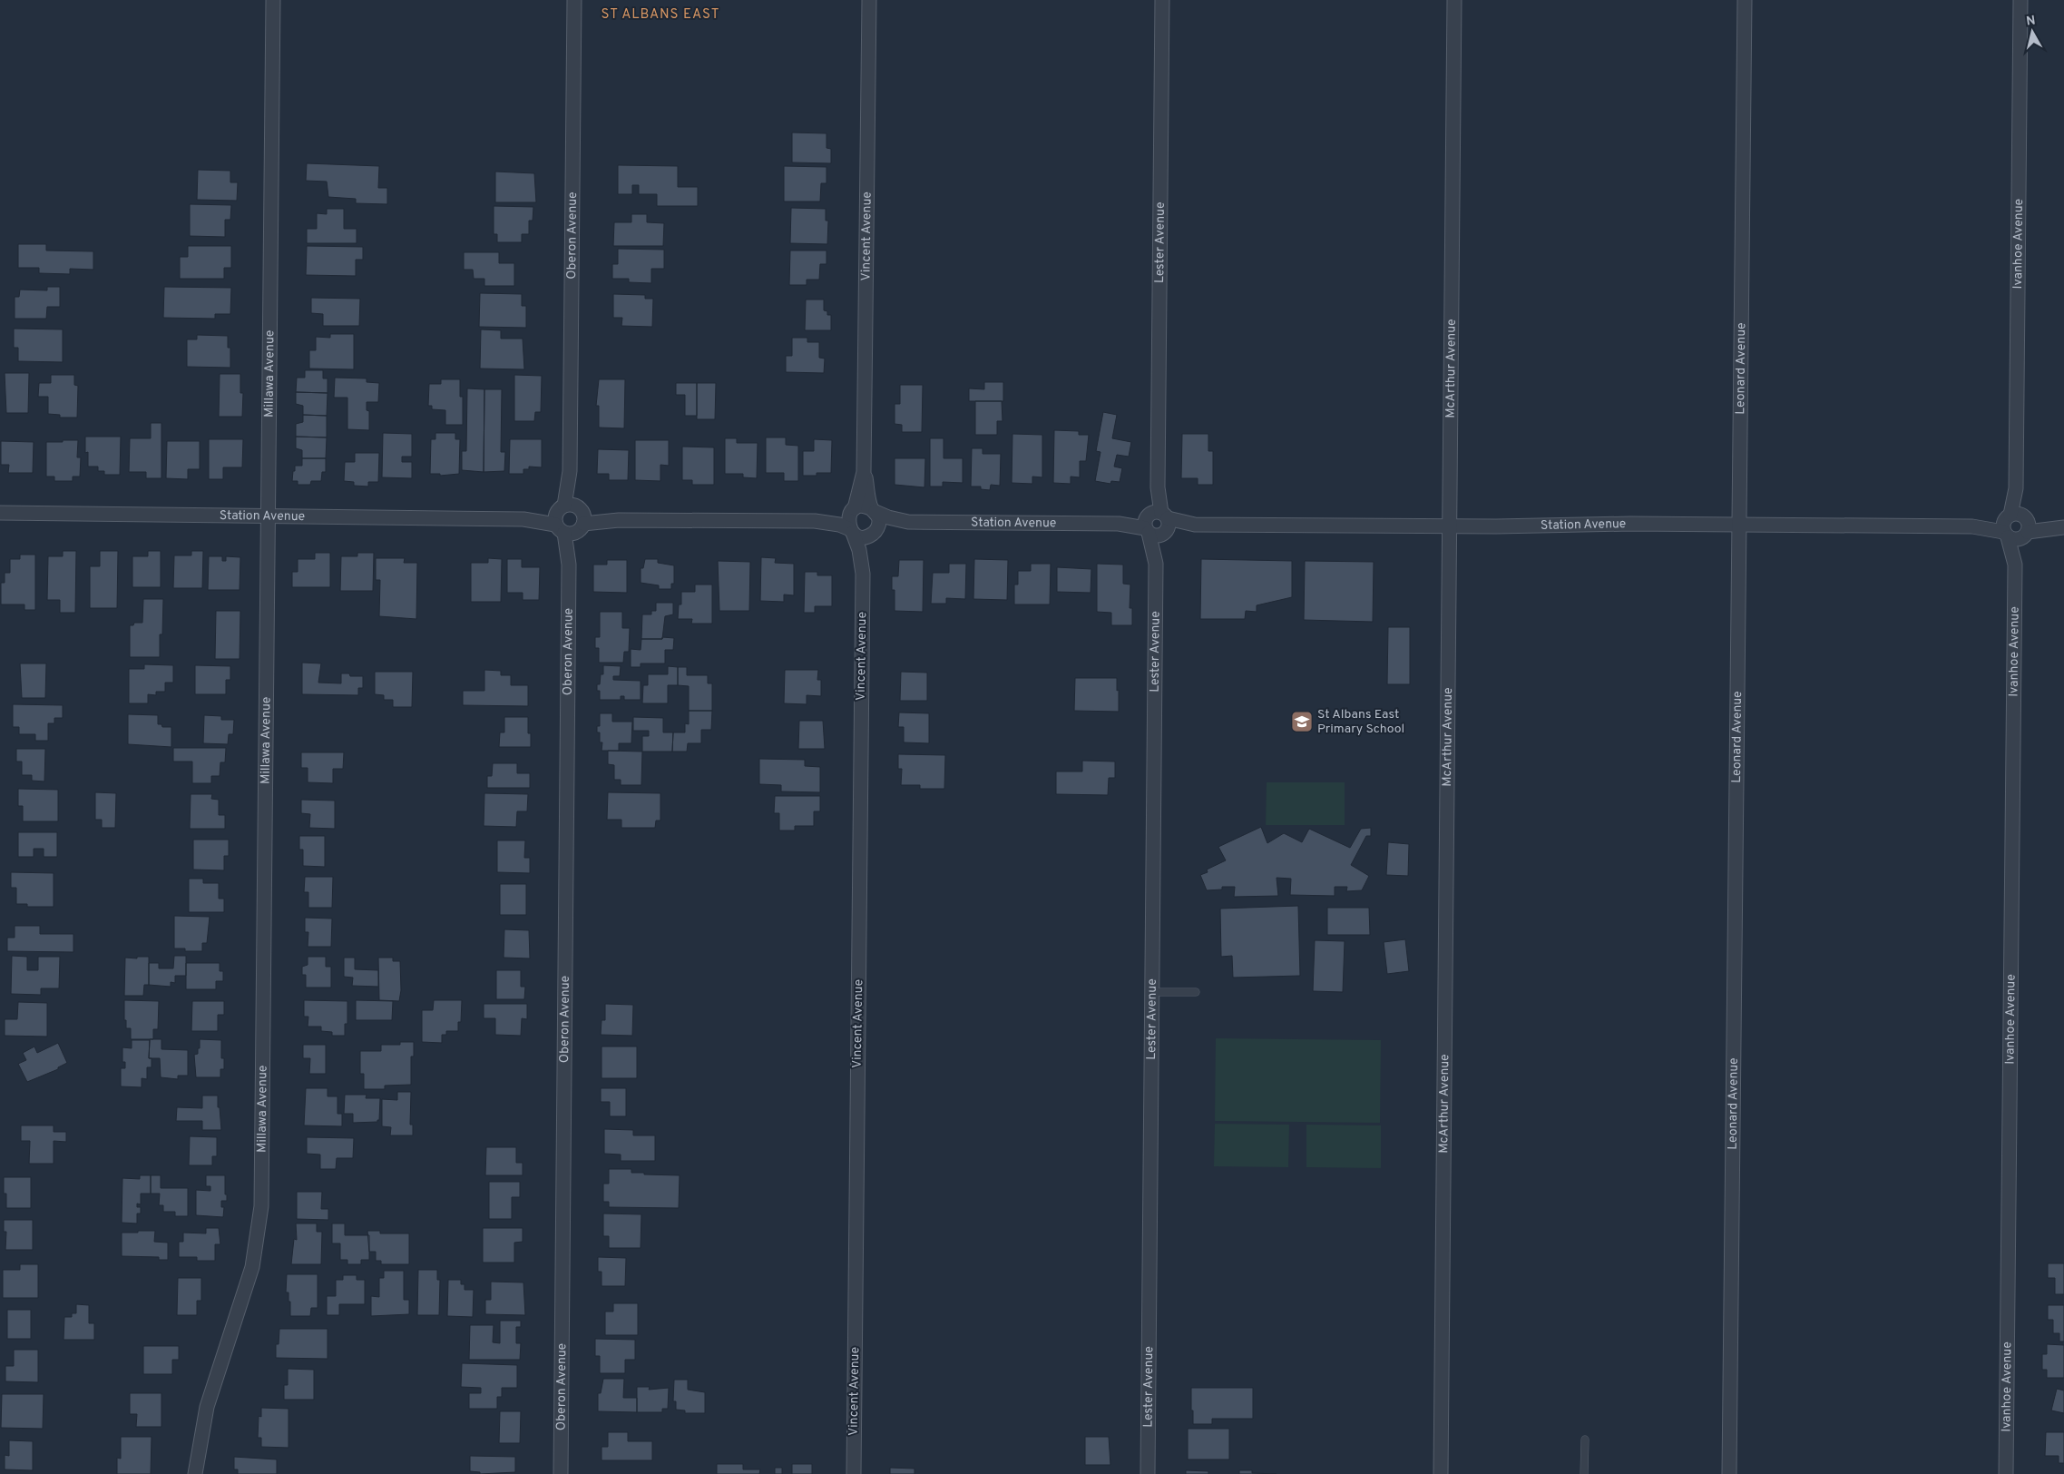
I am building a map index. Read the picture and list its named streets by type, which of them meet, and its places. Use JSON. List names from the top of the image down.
{
  "streets": {
    "street": [
      "Oberon Avenue",
      "Vincent Avenue",
      "Lester Avenue",
      "Ivanhoe Avenue",
      "McArthur Avenue",
      "Leonard Avenue",
      "Millawa Avenue",
      "Station Avenue"
    ]
  },
  "crossings": [
    ["Oberon Avenue", "Station Avenue"],
    ["Vincent Avenue", "Station Avenue"],
    ["Lester Avenue", "Station Avenue"],
    ["Ivanhoe Avenue", "Station Avenue"],
    ["McArthur Avenue", "Station Avenue"],
    ["Leonard Avenue", "Station Avenue"],
    ["Millawa Avenue", "Station Avenue"]
  ],
  "districts": ["ST ALBANS EAST"],
  "places": {
    "school or university": ["St Albans East Primary School"]
  },
  "north": "top"
}
